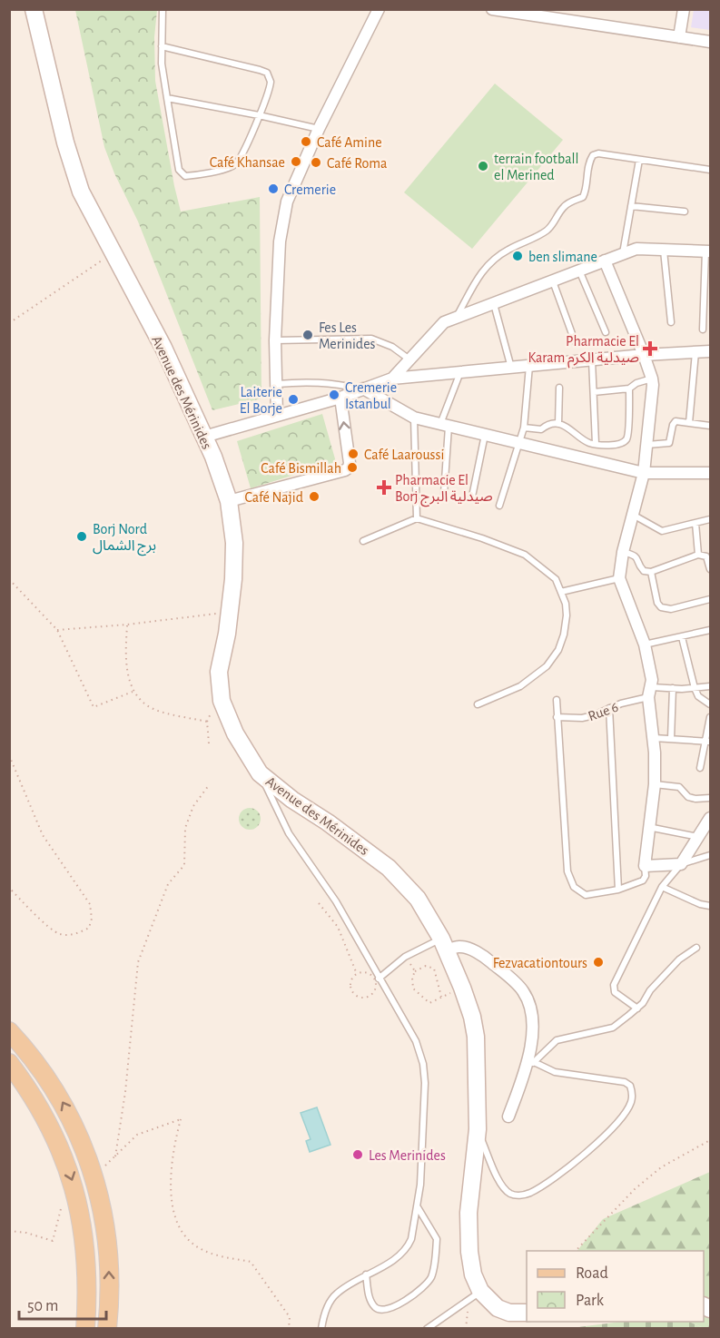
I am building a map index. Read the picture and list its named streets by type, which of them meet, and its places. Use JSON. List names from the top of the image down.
{
  "streets": {
    "main road": ["Avenue des Mérinides"],
    "lane": ["Rue 6"]
  },
  "places": {
    "other": [
      "Café Amine",
      "Café Khansae",
      "Café Roma",
      "terrain football el Merined",
      "Cremerie",
      "ben slimane",
      "Fes Les Merinides",
      "Cremerie Istanbul",
      "Laiterie El Borje",
      "Café Laaroussi",
      "Café Bismillah",
      "Café Najid",
      "Borj Nord برج الشمال",
      "Fezvacationtours",
      "Les Merinides"
    ],
    "health": ["Pharmacie El Karam صيدلية الكرم", "Pharmacie El Borj صيدلية البرج"]
  },
  "legend": ["Road", "Park"],
  "scale_bar": "50 m"
}
